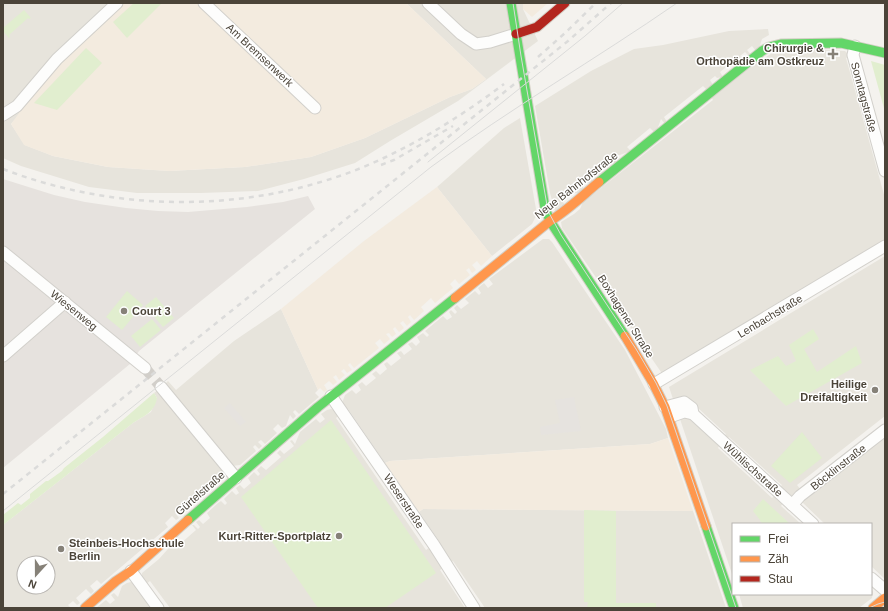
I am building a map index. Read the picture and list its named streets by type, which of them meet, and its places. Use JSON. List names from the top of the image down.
{
  "streets": {
    "street": [
      "Am Bremsenwerk",
      "Sonntagstraße",
      "Neue Bahnhofstraße",
      "Wiesenweg",
      "Boxhagener Straße",
      "Lenbachstraße",
      "Böcklinstraße",
      "Wühlischstraße",
      "Gürtelstraße",
      "Weserstraße"
    ]
  },
  "crossings": [
    ["Sonntagstraße", "Neue Bahnhofstraße"],
    ["Neue Bahnhofstraße", "Boxhagener Straße"],
    ["Neue Bahnhofstraße", "Gürtelstraße"],
    ["Neue Bahnhofstraße", "Weserstraße"],
    ["Boxhagener Straße", "Lenbachstraße"],
    ["Boxhagener Straße", "Wühlischstraße"],
    ["Böcklinstraße", "Wühlischstraße"],
    ["Gürtelstraße", "Weserstraße"]
  ],
  "places": {
    "health": ["Chirurgie & Orthopädie am Ostkreuz"],
    "other": [
      "Court 3",
      "Heilige Dreifaltigkeit",
      "Kurt-Ritter-Sportplatz",
      "Steinbeis-Hochschule Berlin"
    ]
  },
  "legend": ["Frei", "Zäh", "Stau"],
  "north": "bottom"
}
